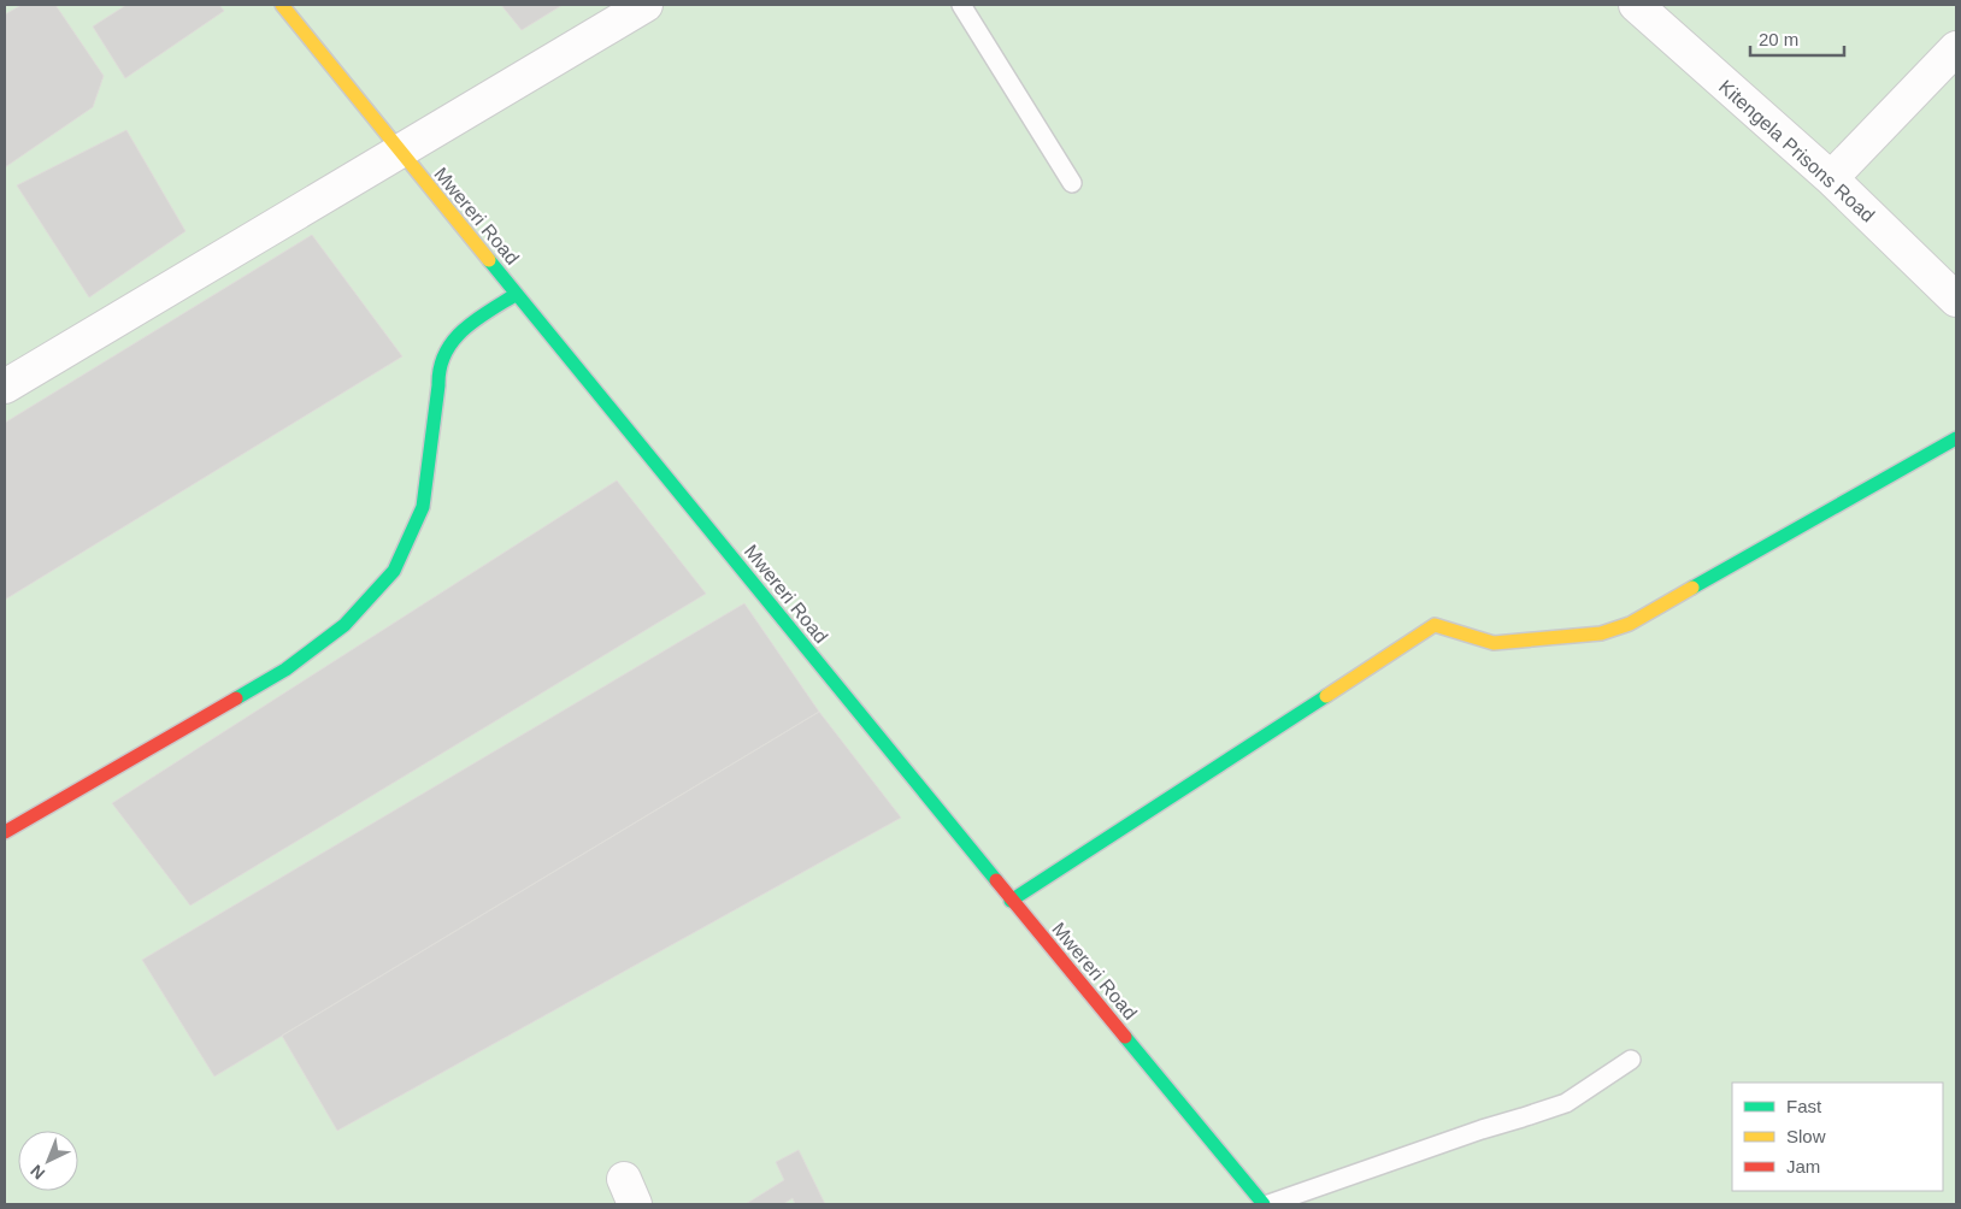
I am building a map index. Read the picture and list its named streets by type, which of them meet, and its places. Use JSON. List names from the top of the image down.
{
  "streets": {
    "street": ["Kitengela Prisons Road", "Mwereri Road"]
  },
  "legend": ["Fast", "Slow", "Jam"],
  "scale_bar": "20 m",
  "north": "bottom left"
}
